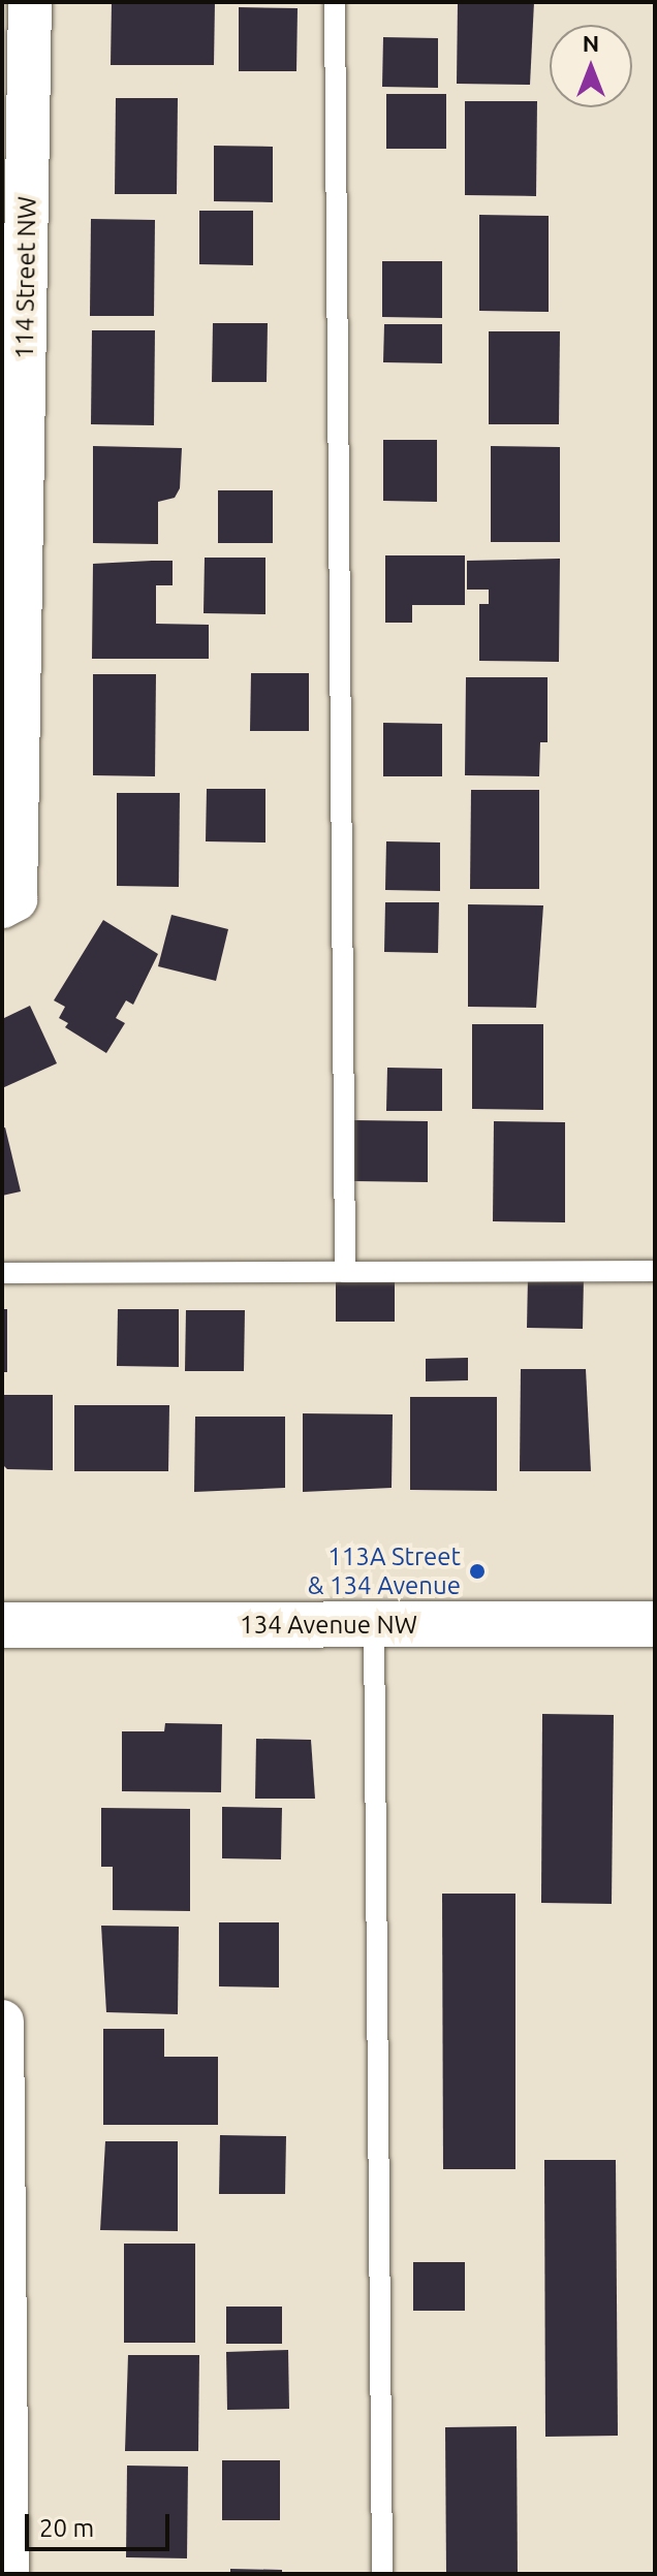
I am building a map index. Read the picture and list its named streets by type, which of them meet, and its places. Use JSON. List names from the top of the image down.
{
  "streets": {
    "street": ["114 Street NW", "134 Avenue NW"]
  },
  "places": ["113A Street & 134 Avenue"],
  "scale_bar": "20 m",
  "north": "top"
}
